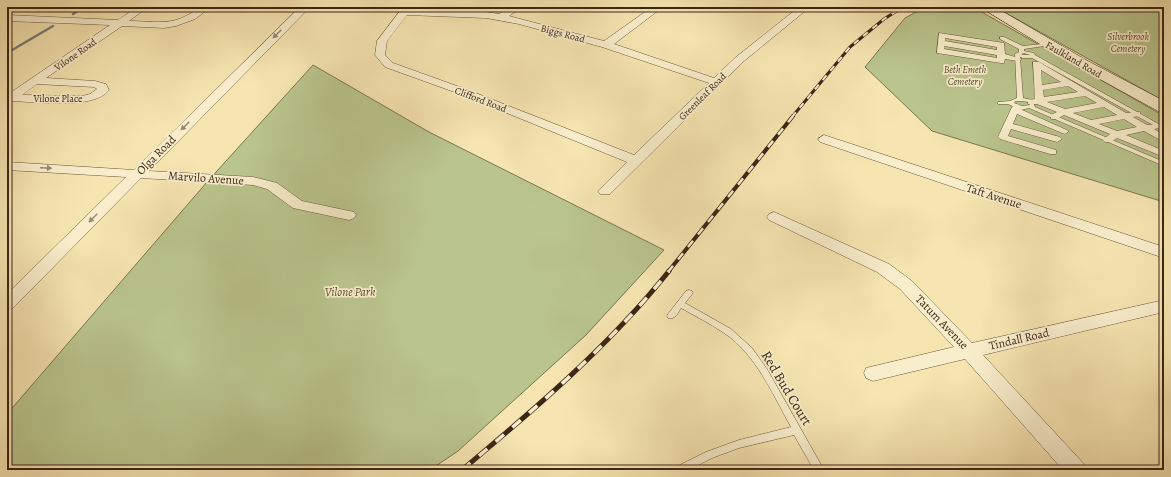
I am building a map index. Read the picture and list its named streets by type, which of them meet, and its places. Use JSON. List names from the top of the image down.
{
  "streets": {
    "main road": ["Faulkland Road"],
    "street": [
      "Biggs Road",
      "Vilone Road",
      "Greenleaf Road",
      "Vilone Place",
      "Clifford Road",
      "Olga Road",
      "Marvilo Avenue",
      "Taft Avenue",
      "Tatum Avenue",
      "Tindall Road"
    ],
    "lane": ["Red Bud Court"]
  },
  "crossings": [
    ["Biggs Road", "Greenleaf Road"],
    ["Biggs Road", "Clifford Road"],
    ["Vilone Road", "Vilone Place"],
    ["Greenleaf Road", "Clifford Road"],
    ["Olga Road", "Marvilo Avenue"],
    ["Tatum Avenue", "Tindall Road"]
  ],
  "one_way": ["Olga Road", "Marvilo Avenue"],
  "parks": ["Silverbrook Cemetery", "Beth Emeth Cemetery", "Vilone Park"]
}
